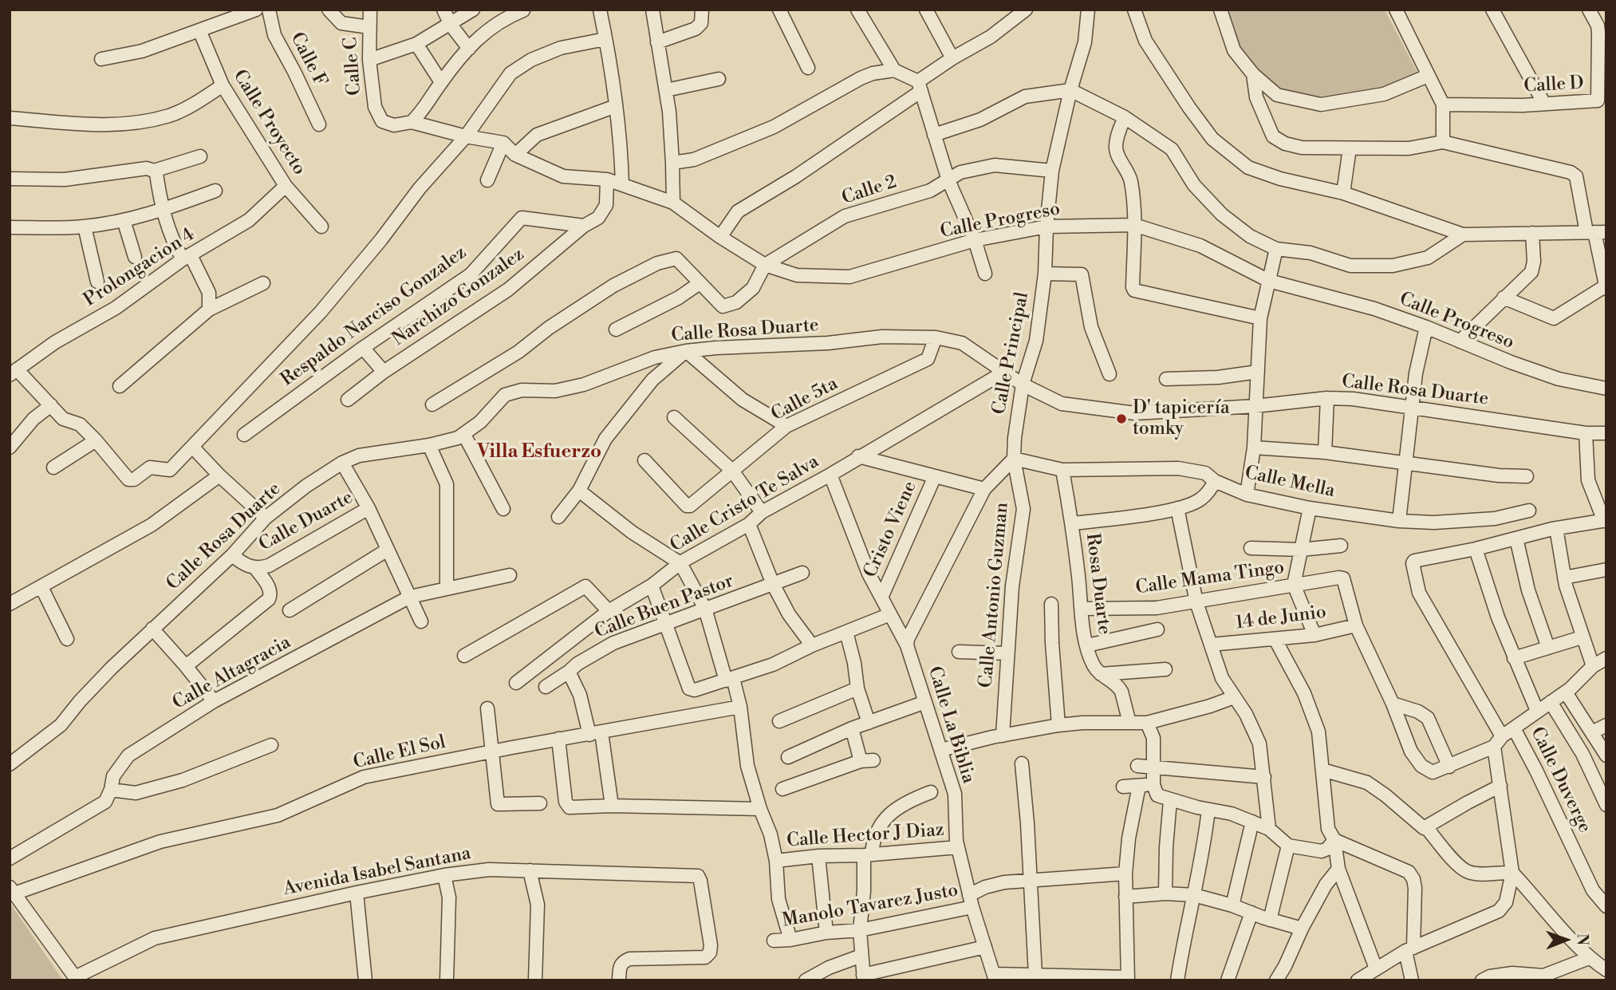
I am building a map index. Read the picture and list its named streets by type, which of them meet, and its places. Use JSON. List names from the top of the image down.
{
  "streets": {
    "street": [
      "Calle F",
      "Calle C",
      "Calle D",
      "Calle Proyecto",
      "Calle 2",
      "Calle Progreso",
      "Prolongacion 4",
      "Narchizo Gonzalez",
      "Respaldo Narciso Gonzalez",
      "Calle Rosa Duarte",
      "Calle Principal",
      "Calle 5ta",
      "Calle Mella",
      "Calle Cristo Te Salva",
      "Calle Duarte",
      "Cristo Viene",
      "Calle Mama Tingo",
      "Rosa Duarte",
      "Calle Antonio Guzman",
      "Calle Buen Pastor",
      "14 de Junio",
      "Calle Altagracia",
      "Calle La Biblia",
      "Calle El Sol",
      "Calle Duverge",
      "Calle Hector J Diaz",
      "Avenida Isabel Santana",
      "Manolo Tavarez Justo"
    ]
  },
  "crossings": [
    ["Calle Proyecto", "Prolongacion 4"],
    ["Calle 2", "Calle Progreso"],
    ["Calle 2", "Calle Principal"],
    ["Calle Progreso", "Narchizo Gonzalez"],
    ["Calle Progreso", "Calle Principal"],
    ["Narchizo Gonzalez", "Respaldo Narciso Gonzalez"],
    ["Calle Rosa Duarte", "Calle Principal"],
    ["Calle Rosa Duarte", "Calle 5ta"],
    ["Calle Rosa Duarte", "Calle Cristo Te Salva"],
    ["Calle Rosa Duarte", "Calle Duarte"],
    ["Calle Principal", "Calle Mella"],
    ["Calle Principal", "Calle Antonio Guzman"],
    ["Calle Mella", "Rosa Duarte"],
    ["Calle Mella", "Calle Antonio Guzman"],
    ["Calle Cristo Te Salva", "Calle La Biblia"],
    ["Cristo Viene", "Calle La Biblia"],
    ["Calle Mama Tingo", "Rosa Duarte"],
    ["Calle Mama Tingo", "14 de Junio"],
    ["Calle La Biblia", "Calle Hector J Diaz"],
    ["Calle La Biblia", "Manolo Tavarez Justo"]
  ],
  "districts": ["Villa Esfuerzo"],
  "places": ["D' tapicería tomky"],
  "north": "right"
}
